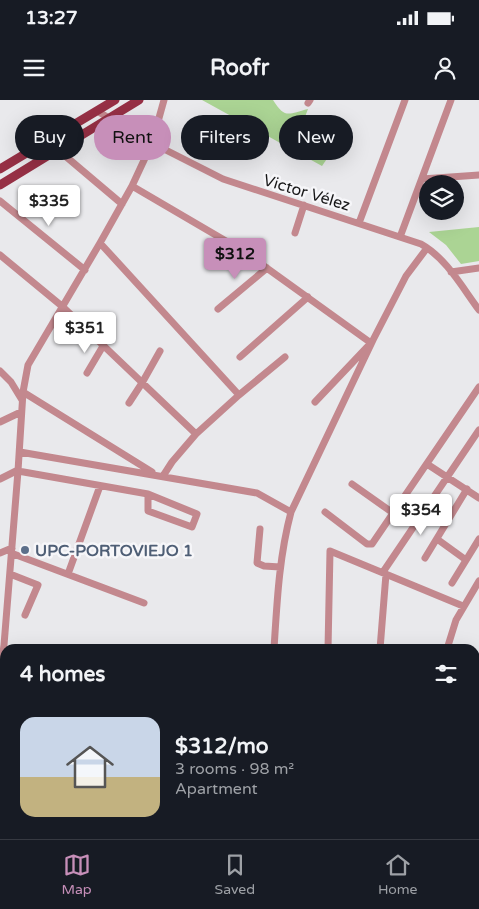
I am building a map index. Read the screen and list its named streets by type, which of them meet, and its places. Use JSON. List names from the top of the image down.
{
  "streets": {
    "street": ["Victor Vélez"]
  },
  "places": ["UPC-PORTOVIEJO 1"],
  "page": {
    "status": "13:27",
    "header": "Roofr",
    "chip": [
      "Buy",
      "Rent",
      "Filters",
      "New"
    ],
    "price": [
      "$335",
      "$312",
      "$351",
      "$354"
    ],
    "heading": "4 homes",
    "list": [
      {
        "name": "$312/mo",
        "note": "3 rooms · 98 m² · Apartment"
      }
    ],
    "tabs": ["Map", "Saved", "Home"]
  }
}
